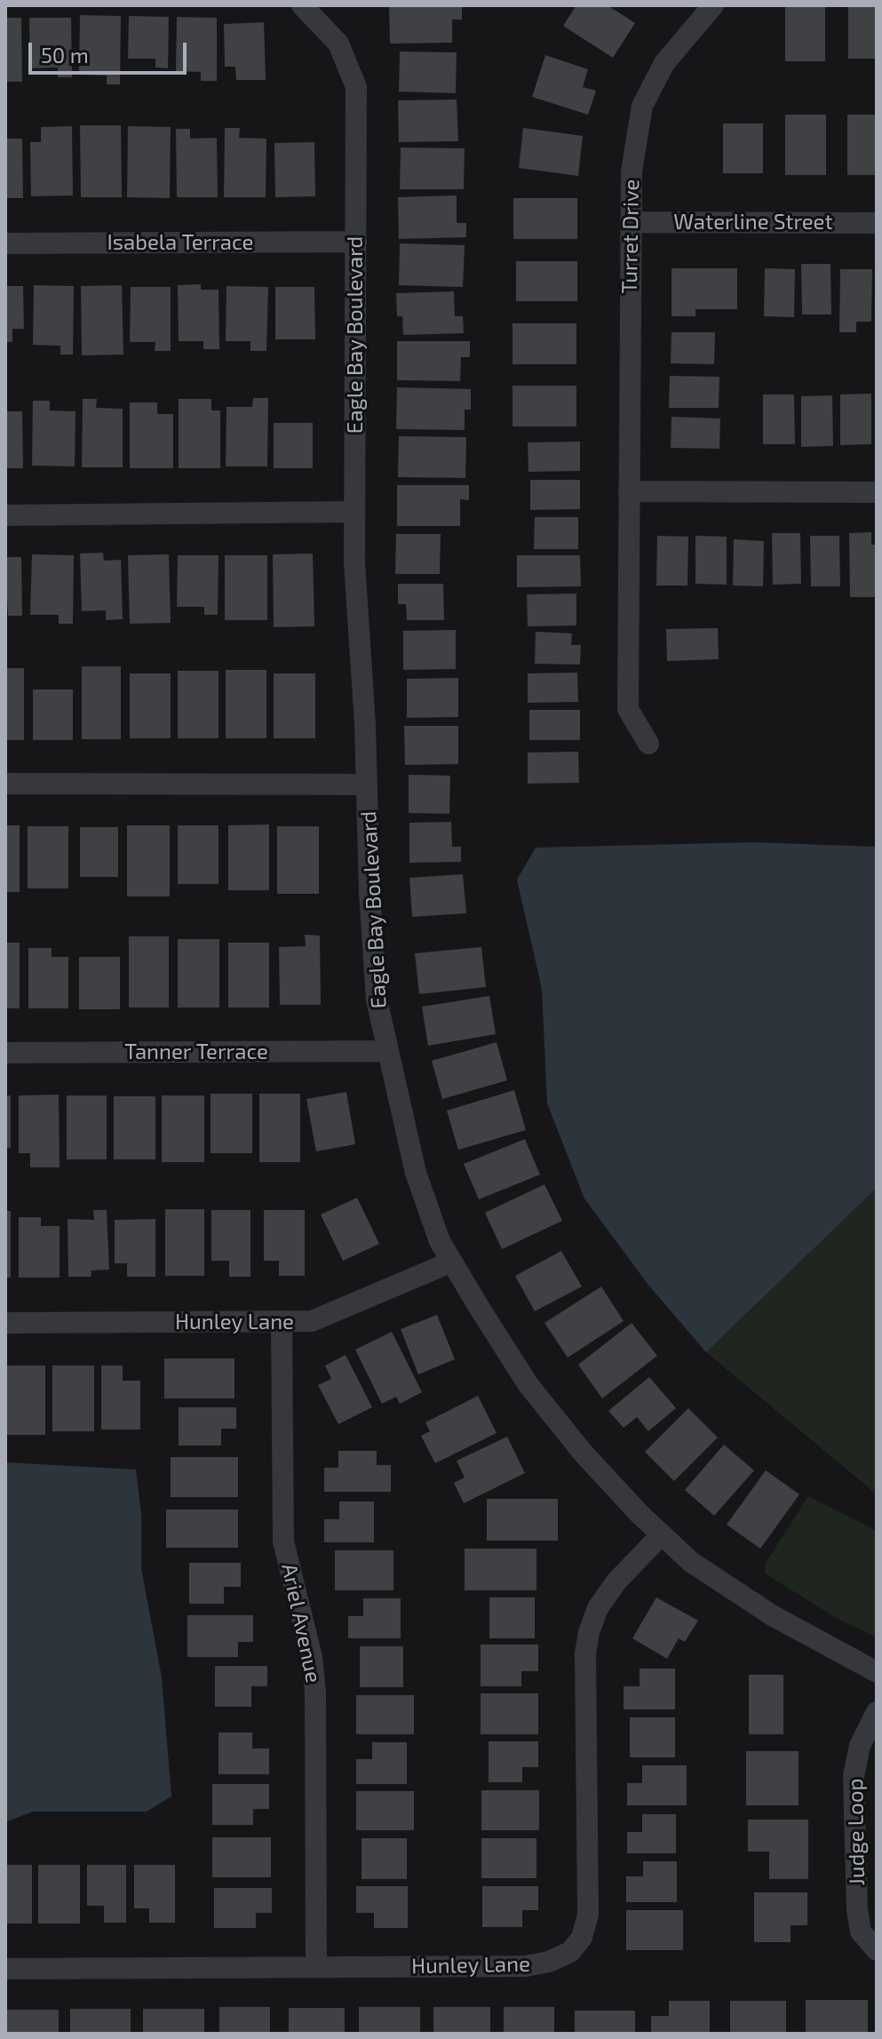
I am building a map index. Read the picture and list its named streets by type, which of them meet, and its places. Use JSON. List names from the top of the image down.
{
  "streets": {
    "street": [
      "Waterline Street",
      "Turret Drive",
      "Isabela Terrace",
      "Eagle Bay Boulevard",
      "Tanner Terrace",
      "Hunley Lane",
      "Ariel Avenue",
      "Judge Loop"
    ]
  },
  "crossings": [
    ["Waterline Street", "Turret Drive"],
    ["Isabela Terrace", "Eagle Bay Boulevard"],
    ["Eagle Bay Boulevard", "Tanner Terrace"],
    ["Eagle Bay Boulevard", "Hunley Lane"],
    ["Hunley Lane", "Ariel Avenue"]
  ],
  "scale_bar": "50 m"
}
